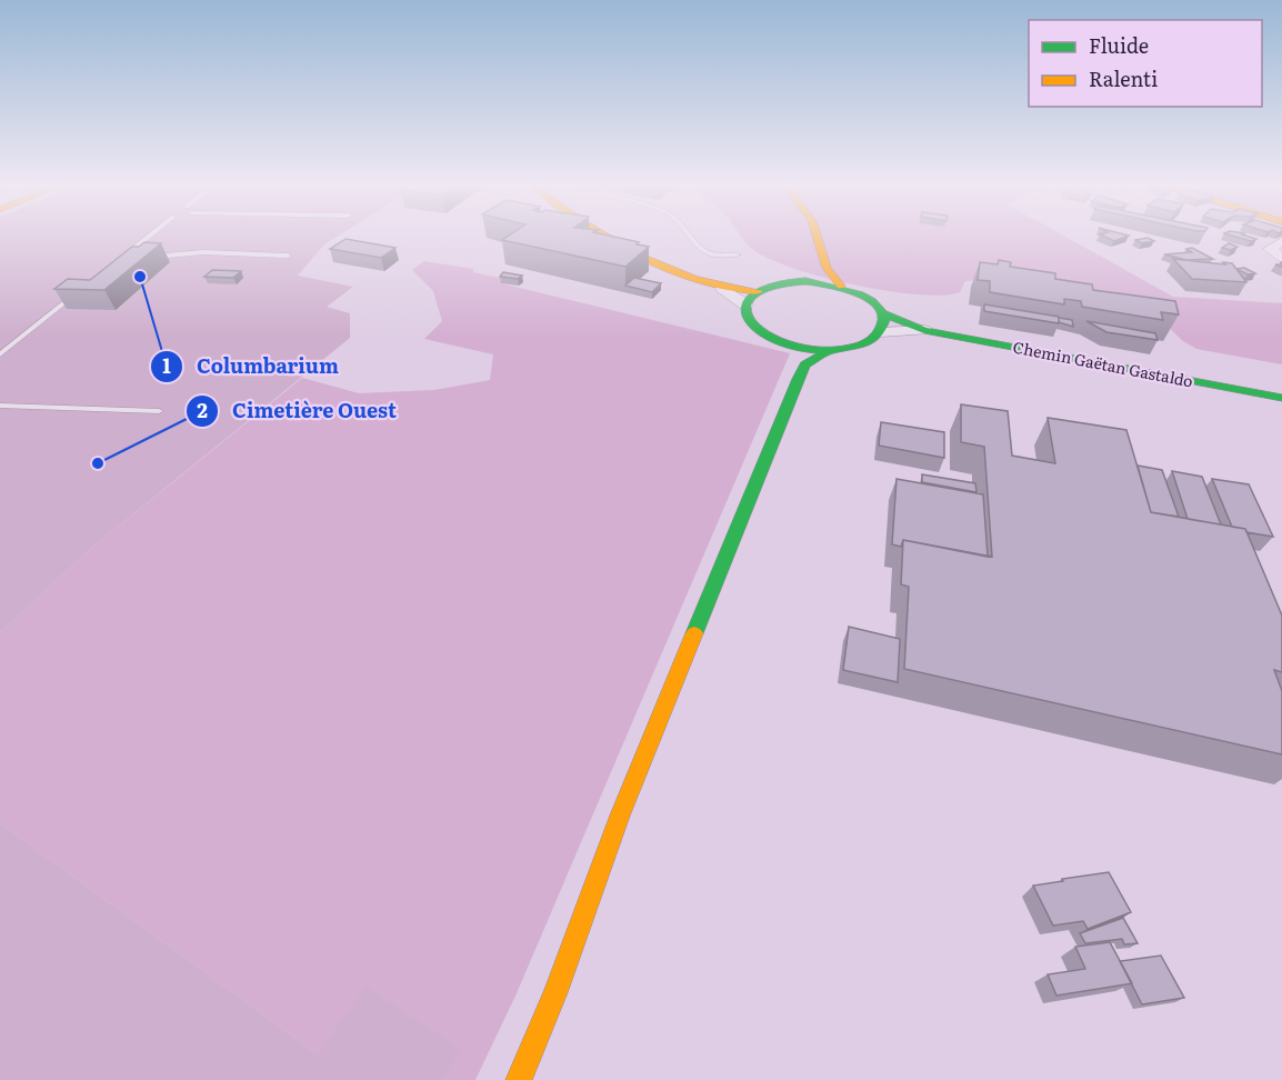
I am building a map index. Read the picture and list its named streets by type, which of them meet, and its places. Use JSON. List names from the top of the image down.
{
  "streets": {
    "main road": ["Chemin Gaëtan Gastaldo"]
  },
  "places": ["Columbarium", "Cimetière Ouest"],
  "legend": ["Fluide", "Ralenti"]
}
